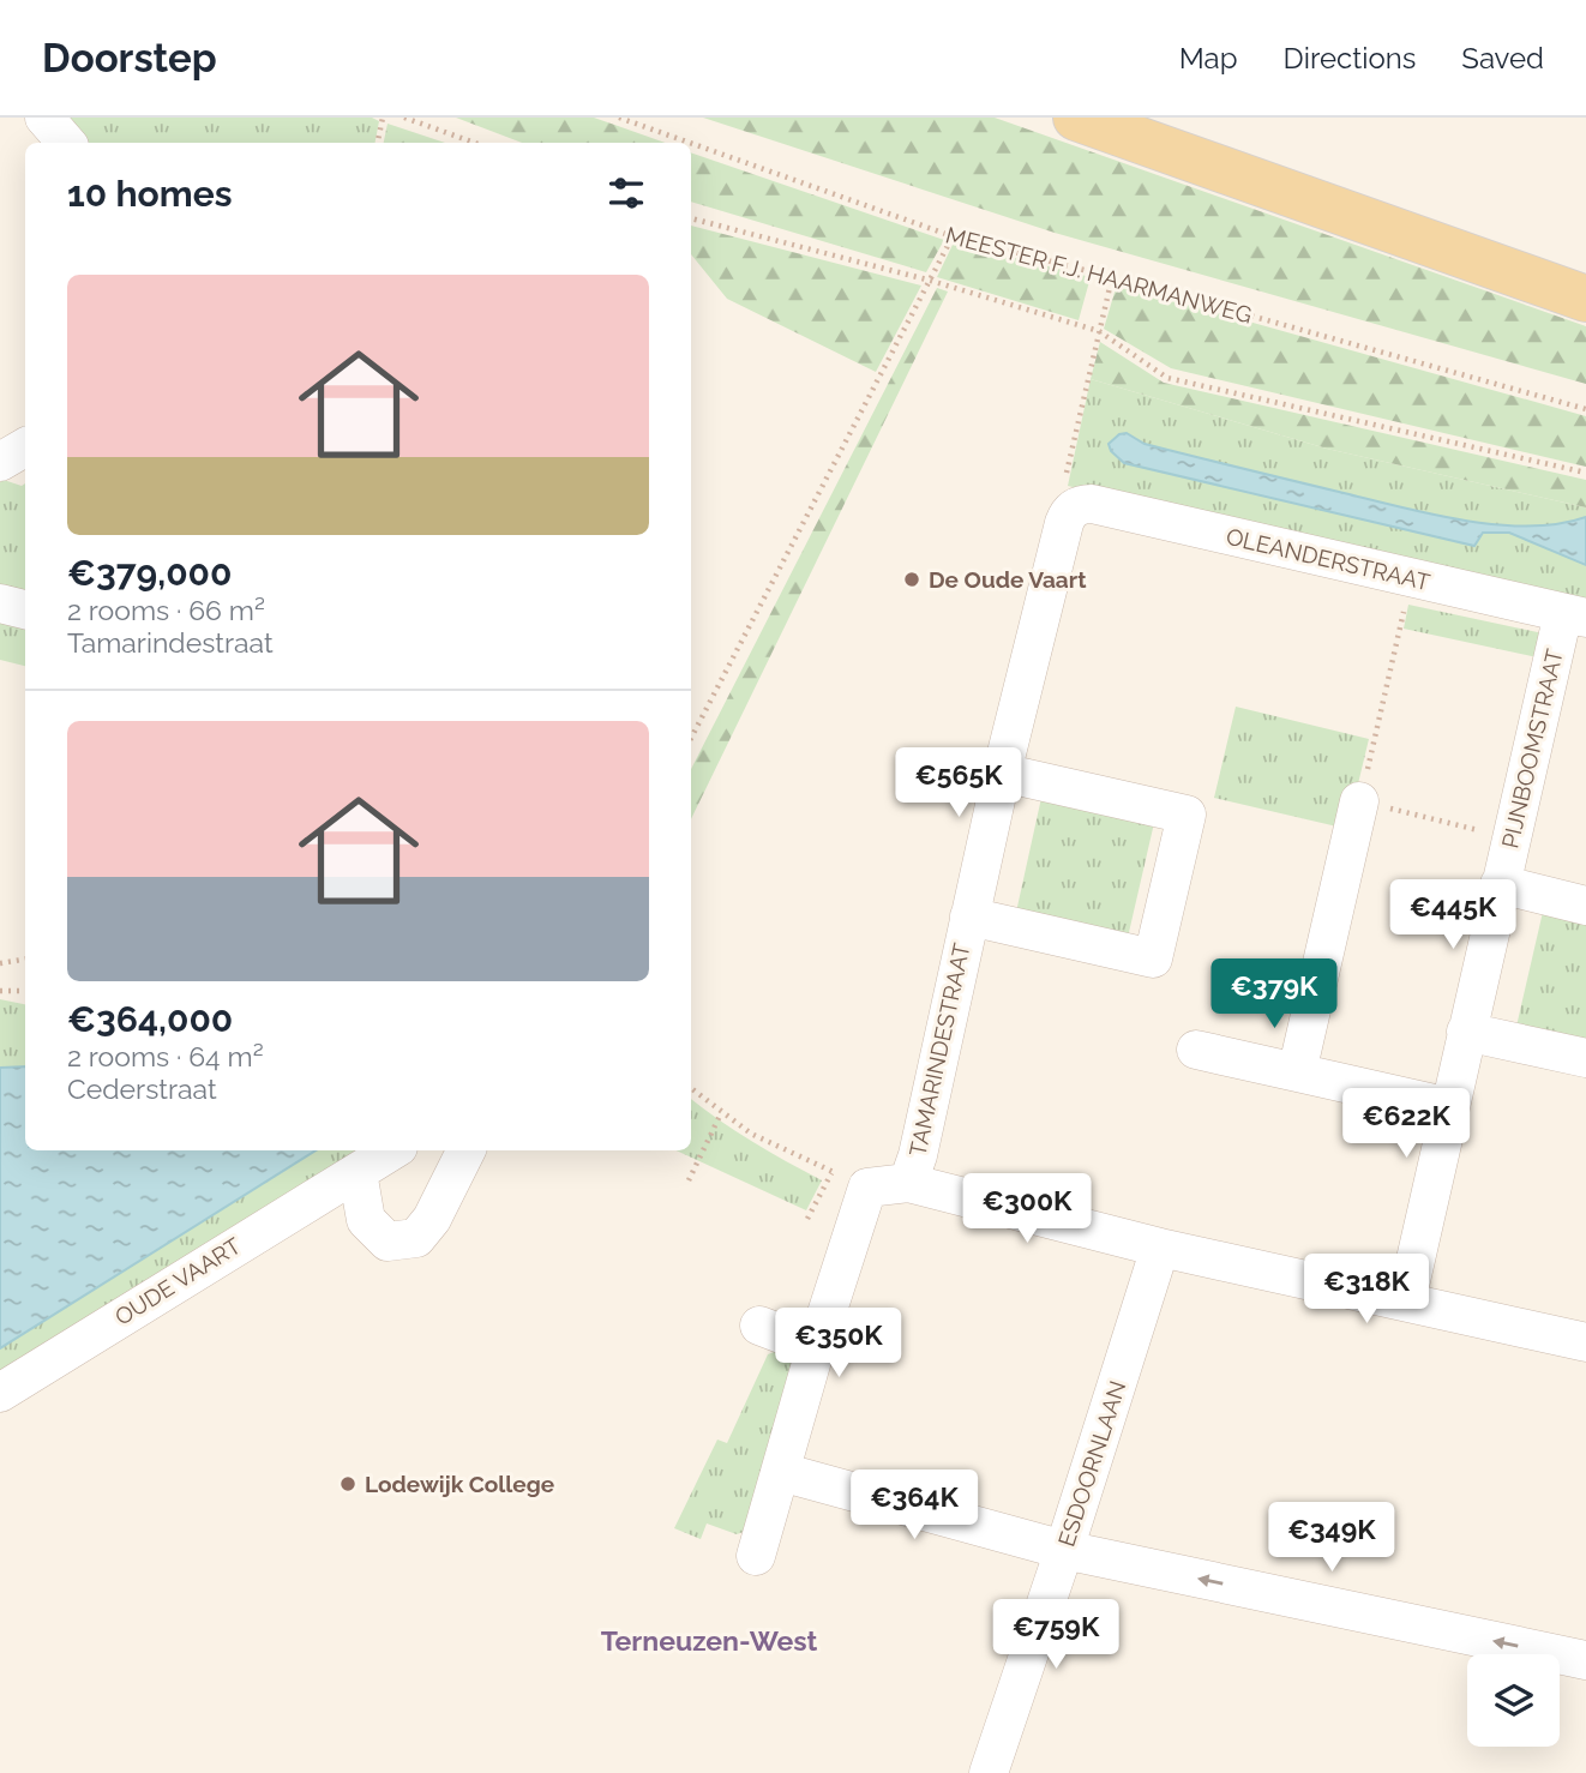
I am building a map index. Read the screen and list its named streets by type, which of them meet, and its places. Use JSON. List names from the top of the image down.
{
  "streets": {
    "street": [
      "OLEANDERSTRAAT",
      "PIJNBOOMSTRAAT",
      "TAMARINDESTRAAT",
      "OUDE VAART",
      "ESDOORNLAAN"
    ],
    "path": ["MEESTER F.J. HAARMANWEG"]
  },
  "crossings": [
    ["OLEANDERSTRAAT", "PIJNBOOMSTRAAT"],
    ["OLEANDERSTRAAT", "TAMARINDESTRAAT"]
  ],
  "districts": ["Terneuzen-West"],
  "places": ["De Oude Vaart", "Lodewijk College"],
  "page": {
    "header": "Doorstep",
    "nav": ["Map", "Directions", "Saved"],
    "heading": "10 homes",
    "list": [
      {
        "name": "€379,000",
        "note": "2 rooms · 66 m² · Tamarindestraat"
      },
      {
        "name": "€364,000",
        "note": "2 rooms · 64 m² · Cederstraat"
      }
    ],
    "price": [
      "€565K",
      "€445K",
      "€379K",
      "€622K",
      "€300K",
      "€318K",
      "€350K",
      "€364K",
      "€349K",
      "€759K"
    ]
  }
}
